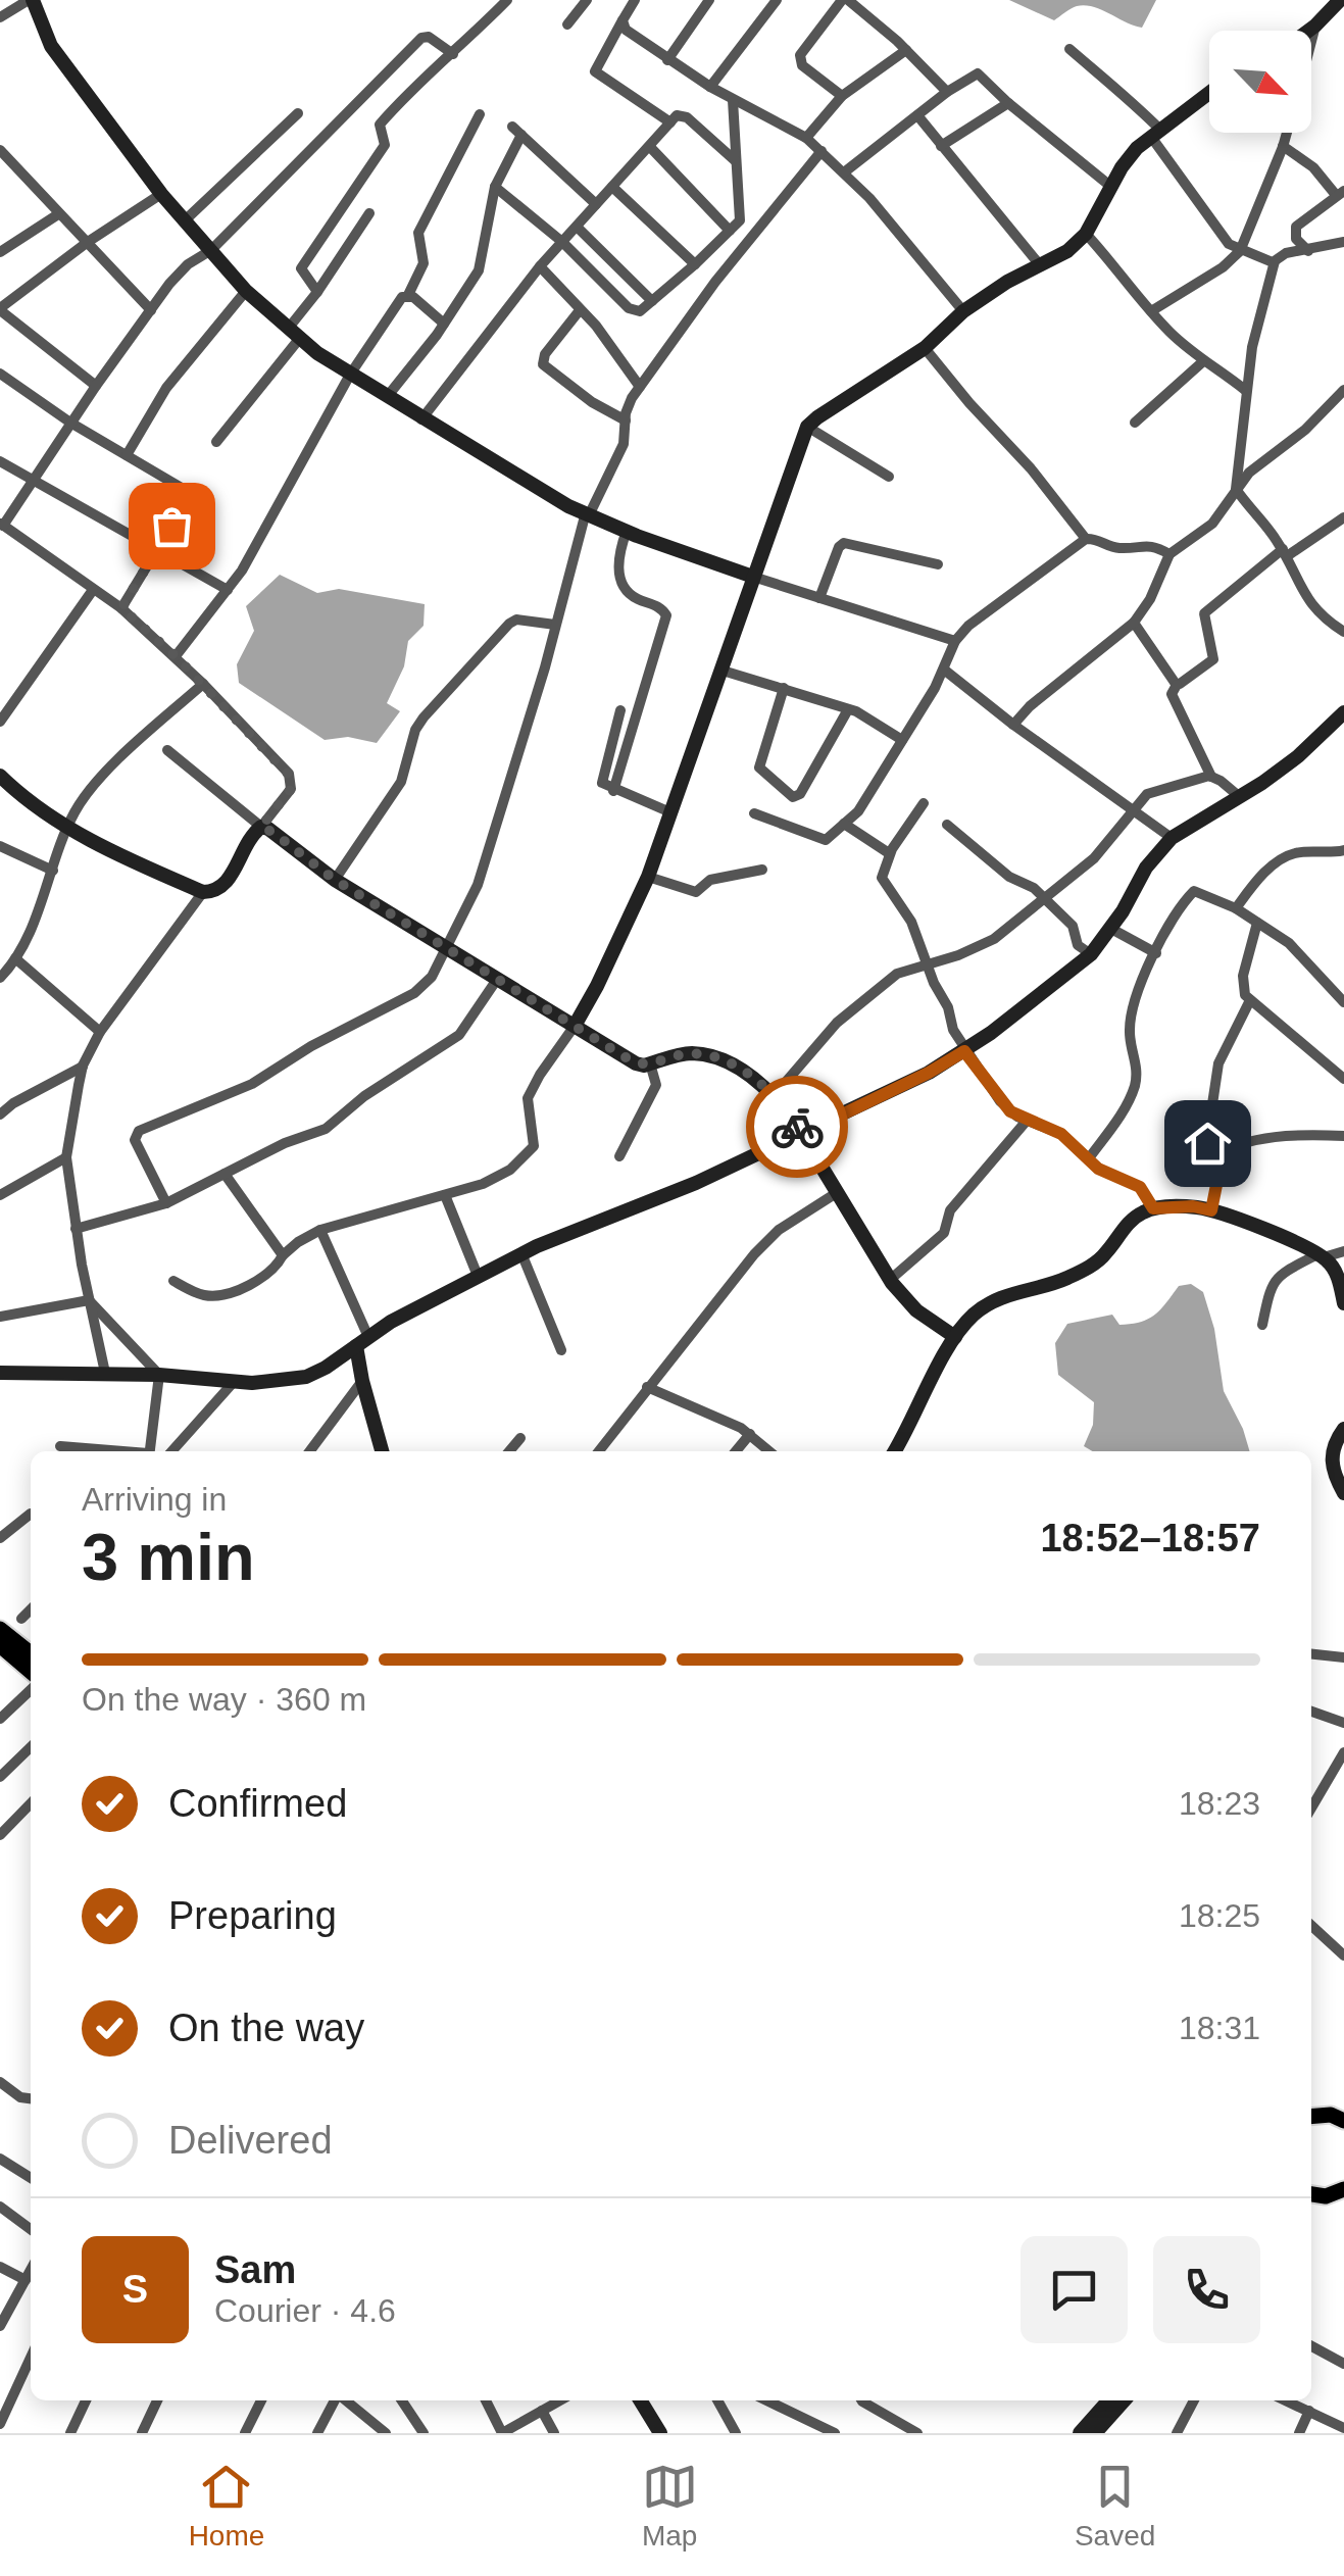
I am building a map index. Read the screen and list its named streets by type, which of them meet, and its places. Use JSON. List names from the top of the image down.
{
  "north": "bottom right",
  "page": {
    "heading": ["3 min", "Arriving in", "18:52–18:57"],
    "panel": ["Sam", "Courier · 4.6"],
    "bar": "On the way · 360 m",
    "list": [
      ["Confirmed", "18:23"],
      ["Preparing", "18:25"],
      ["On the way", "18:31"],
      "Delivered"
    ],
    "round": "S",
    "tabs": ["Home", "Map", "Saved"]
  }
}
